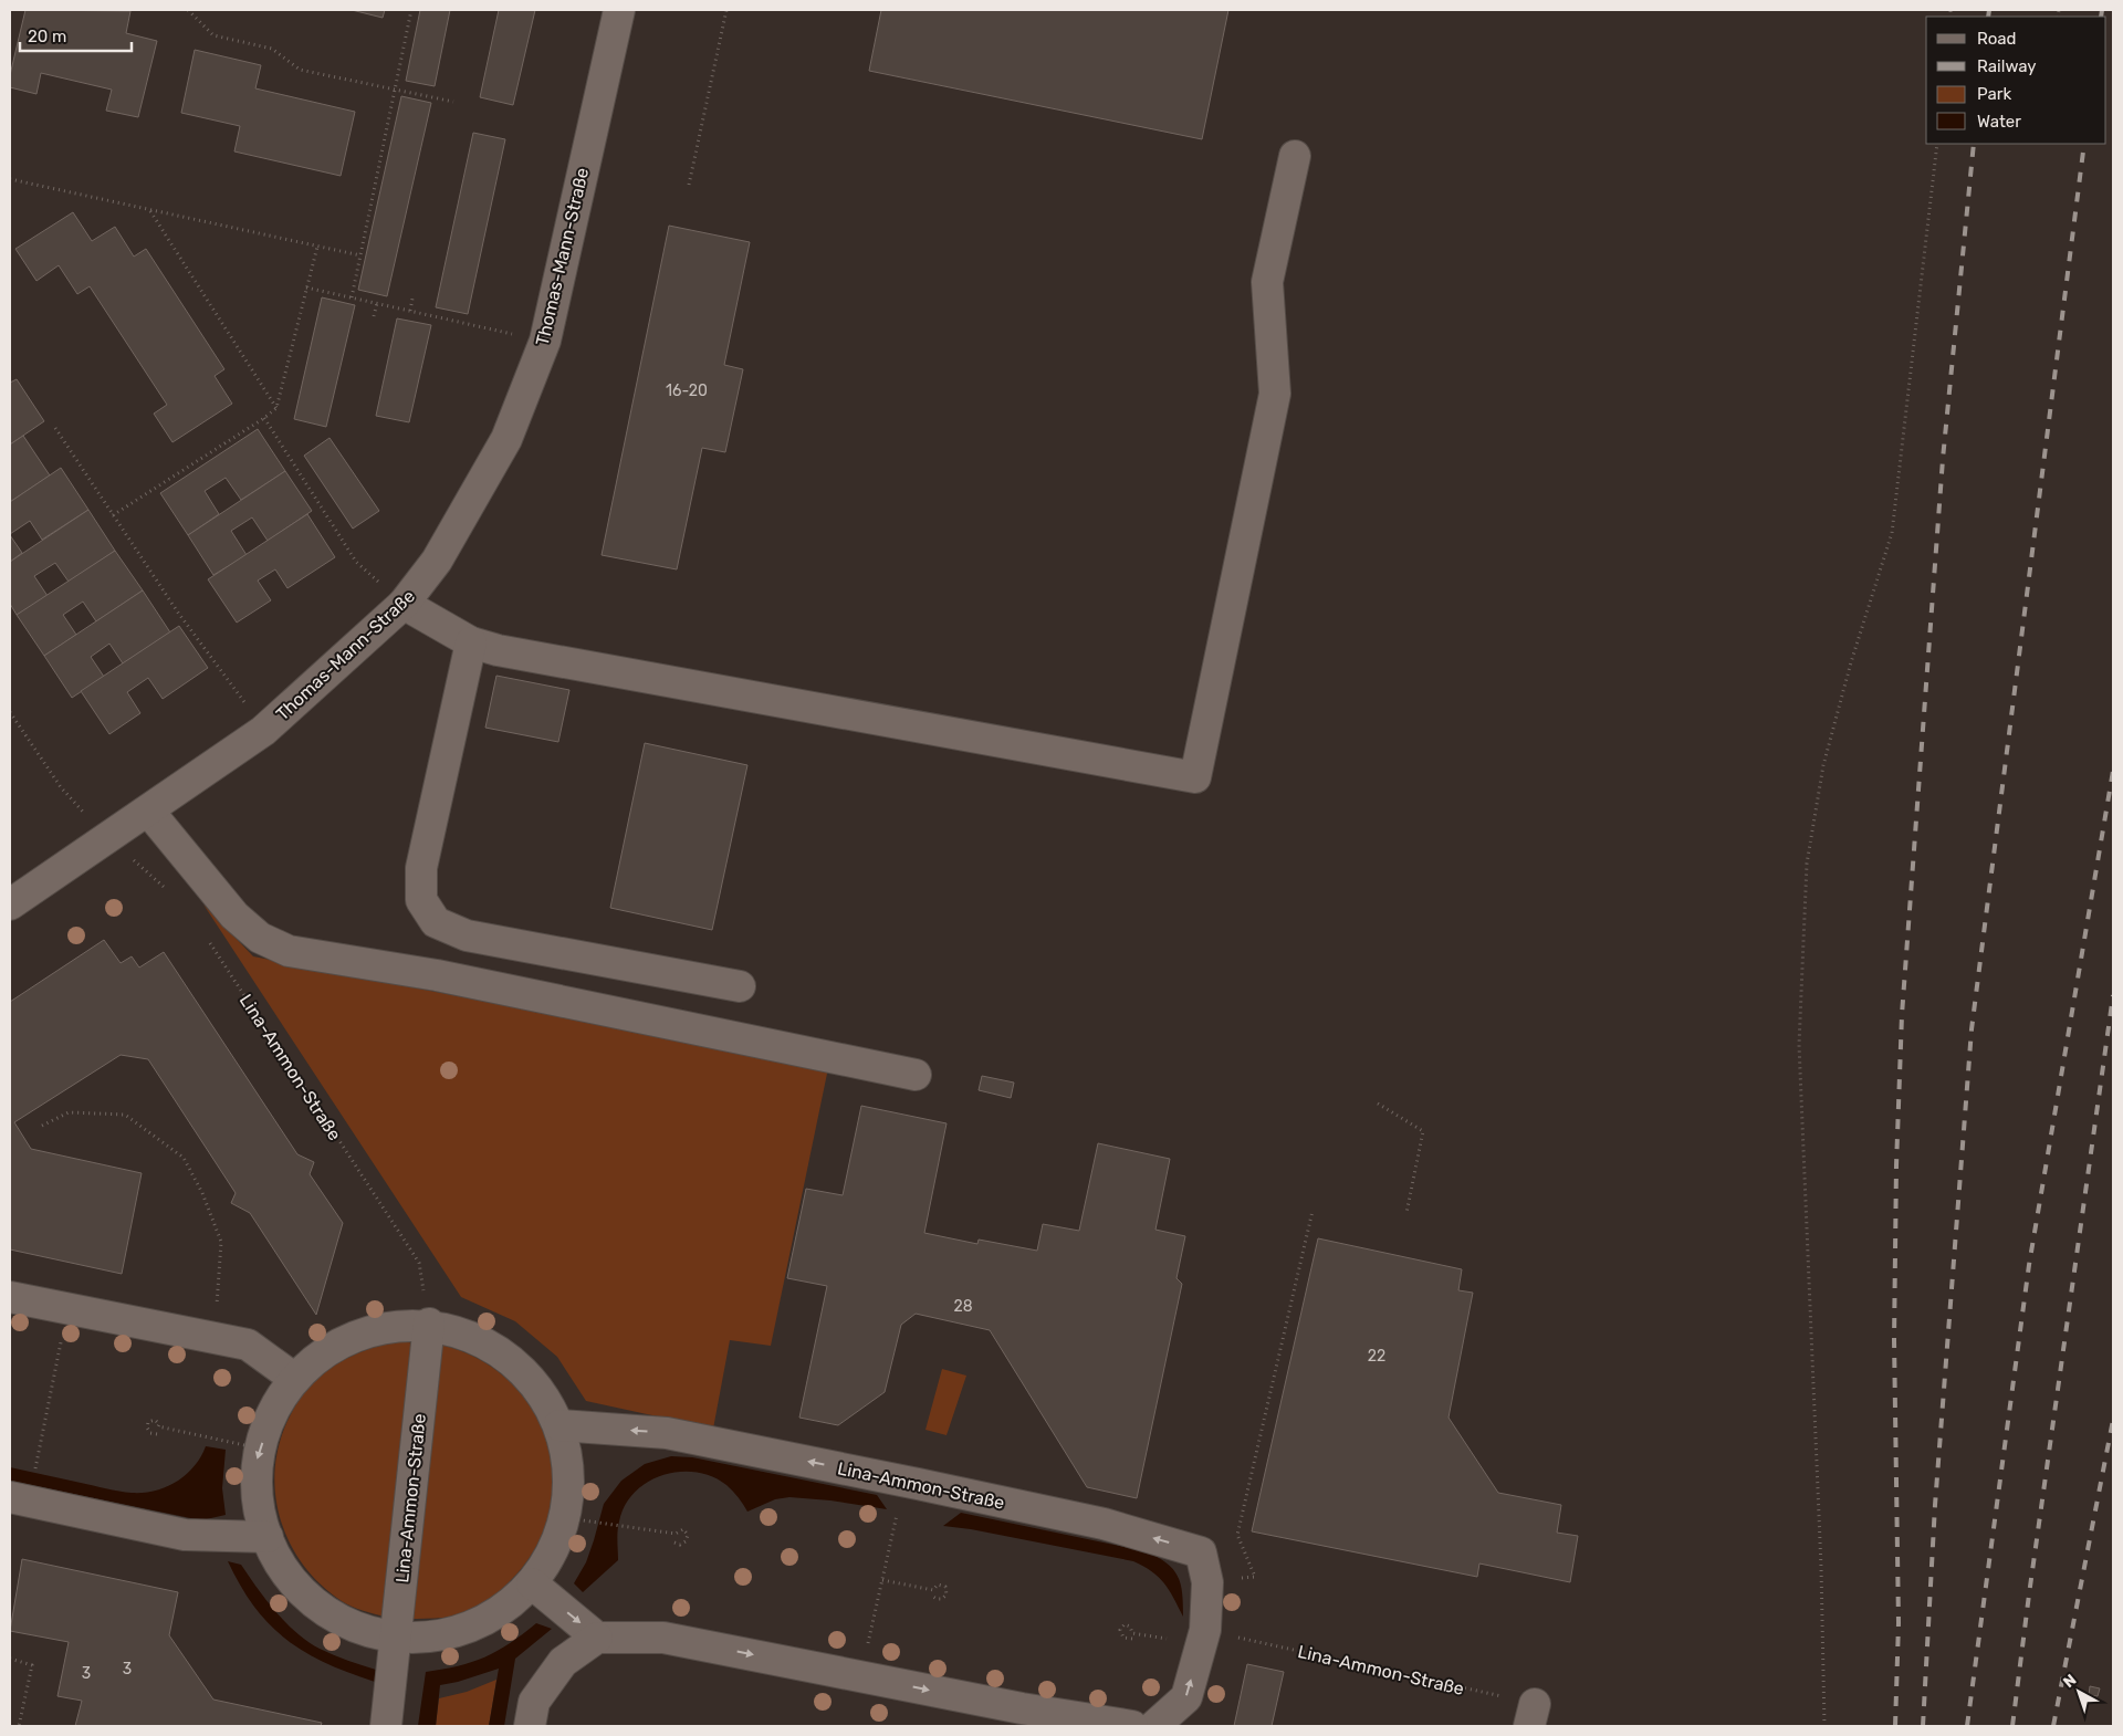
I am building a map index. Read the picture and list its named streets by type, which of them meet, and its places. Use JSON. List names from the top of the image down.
{
  "streets": {
    "street": ["Thomas-Mann-Straße", "Lina-Ammon-Straße"]
  },
  "house_numbers": [
    "16-20",
    "28",
    "22",
    "3",
    "3"
  ],
  "legend": [
    "Road",
    "Railway",
    "Park",
    "Water"
  ],
  "scale_bar": "20 m",
  "north": "top left"
}
